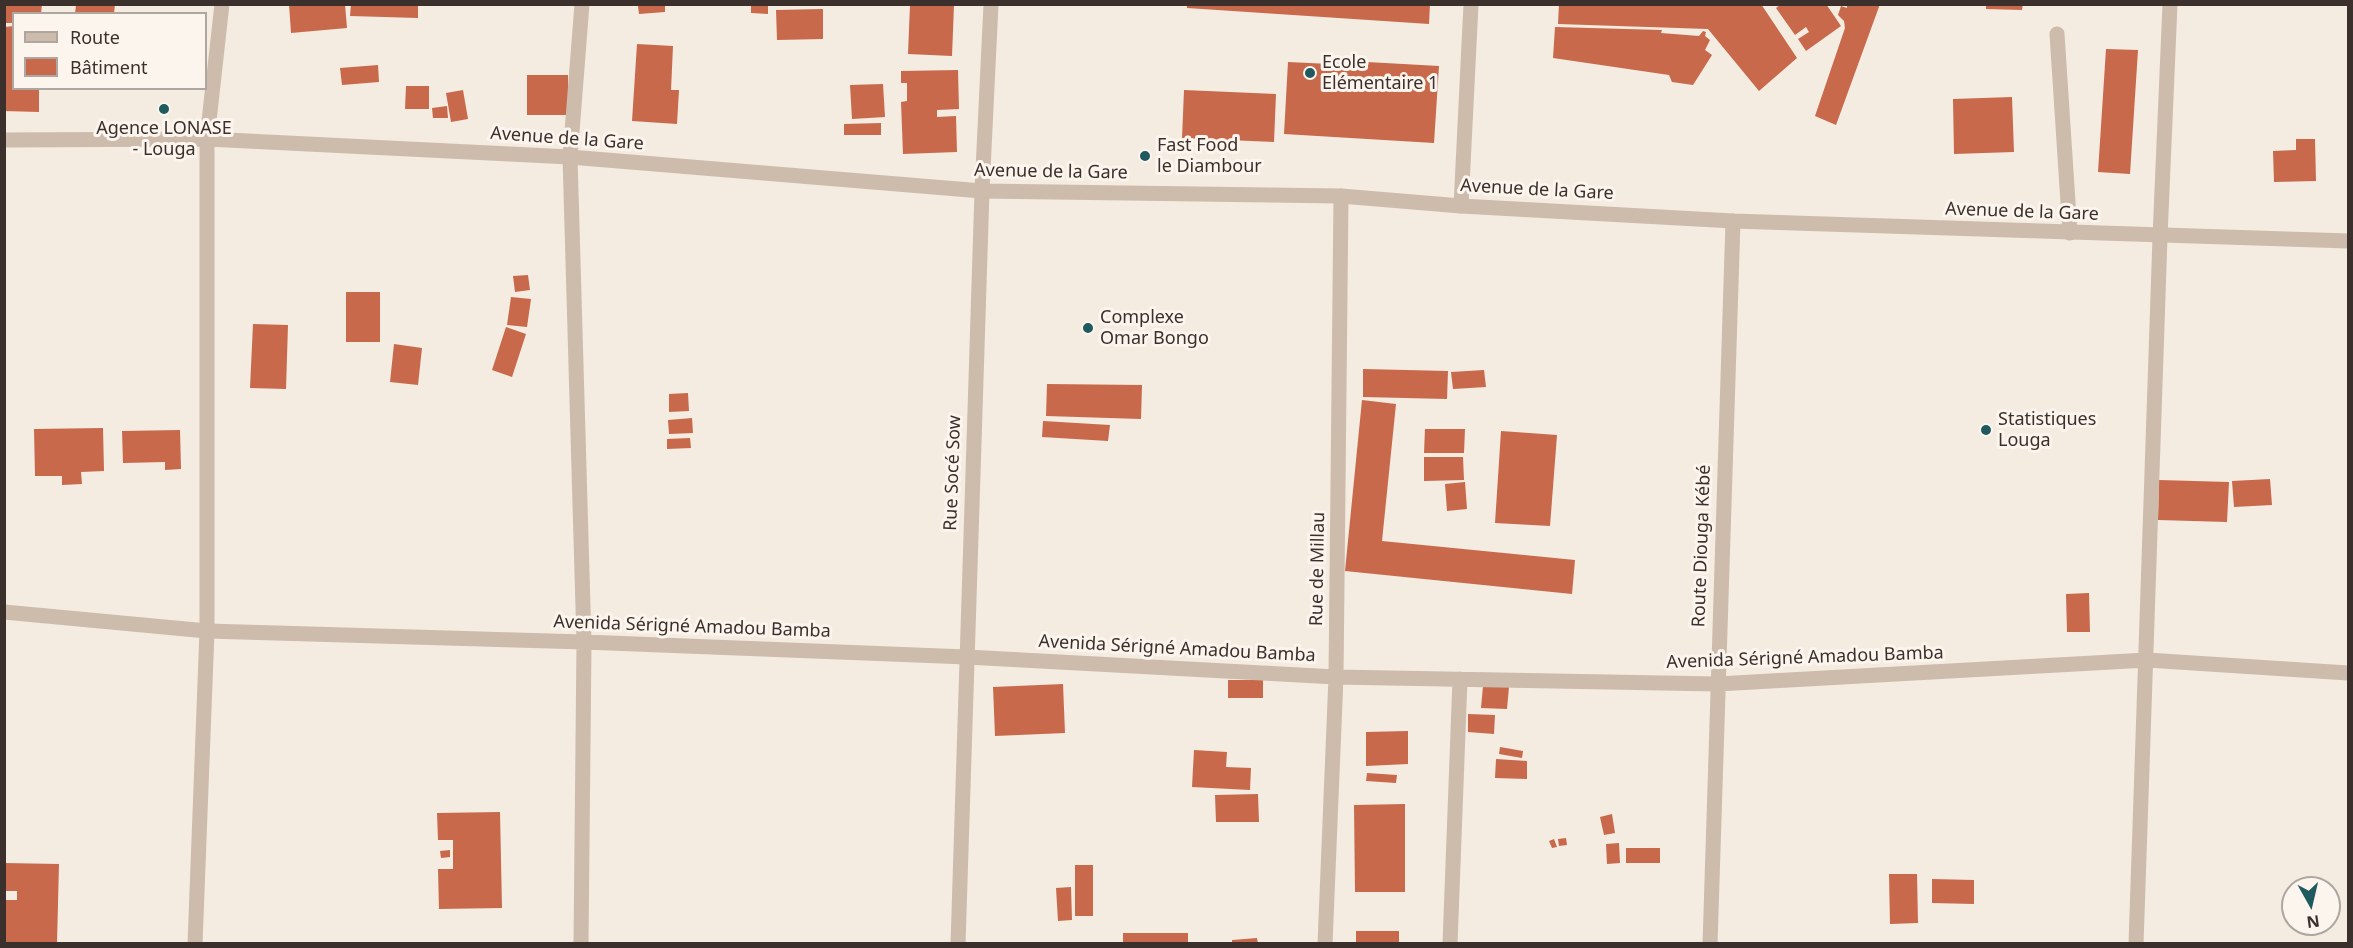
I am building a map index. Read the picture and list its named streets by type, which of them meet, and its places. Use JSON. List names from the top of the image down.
{
  "streets": {
    "street": [
      "Avenue de la Gare",
      "Rue Socé Sow",
      "Route Diouga Kébé",
      "Rue de Millau",
      "Avenida Sérigné Amadou Bamba"
    ]
  },
  "crossings": [
    ["Avenue de la Gare", "Rue Socé Sow"],
    ["Avenue de la Gare", "Route Diouga Kébé"],
    ["Avenue de la Gare", "Rue de Millau"],
    ["Rue Socé Sow", "Avenida Sérigné Amadou Bamba"],
    ["Route Diouga Kébé", "Avenida Sérigné Amadou Bamba"],
    ["Rue de Millau", "Avenida Sérigné Amadou Bamba"]
  ],
  "places": [
    "Ecole Elémentaire 1",
    "Agence LONASE - Louga",
    "Fast Food le Diambour",
    "Complexe Omar Bongo",
    "Statistiques Louga"
  ],
  "legend": ["Route", "Bâtiment"],
  "north": "bottom"
}
